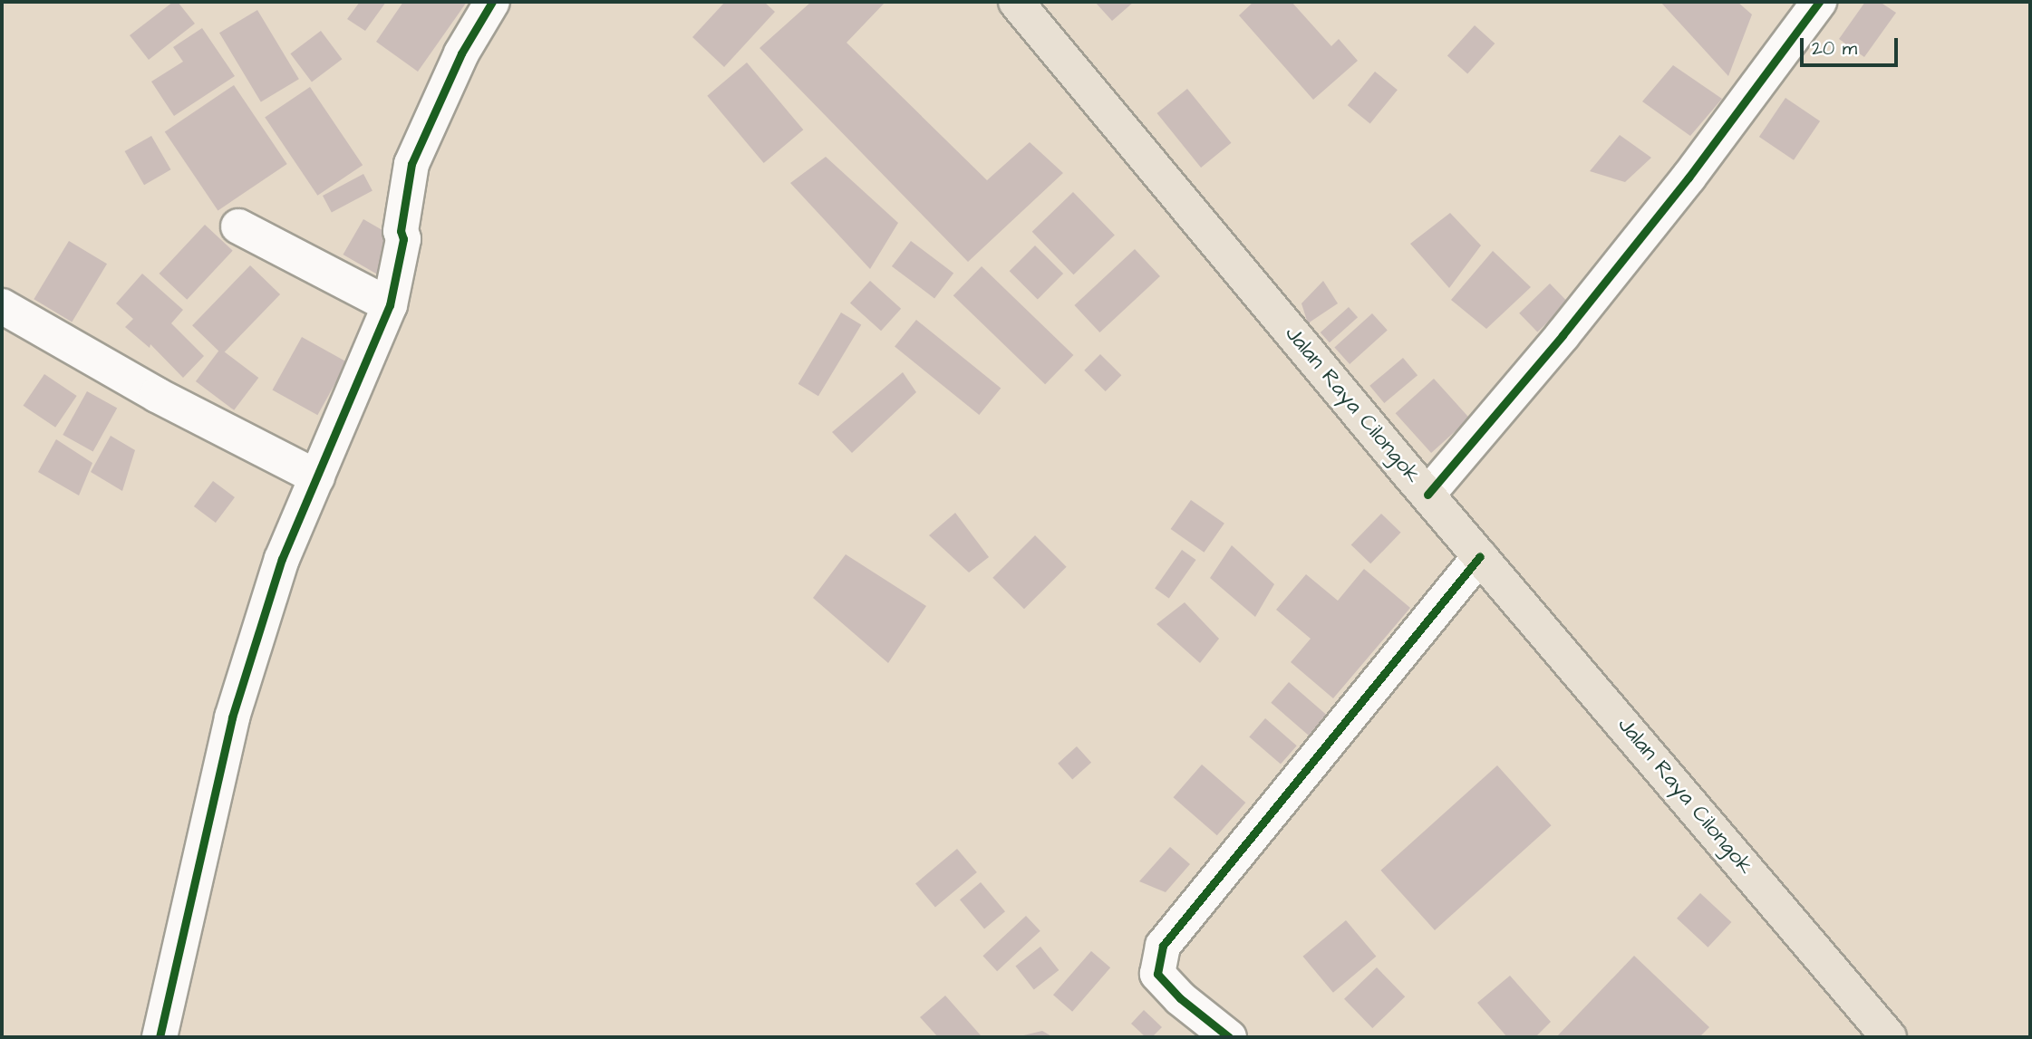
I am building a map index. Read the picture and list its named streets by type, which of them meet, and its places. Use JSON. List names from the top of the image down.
{
  "streets": {
    "highway": ["Jalan Raya Cilongok"]
  },
  "scale_bar": "20 m"
}
